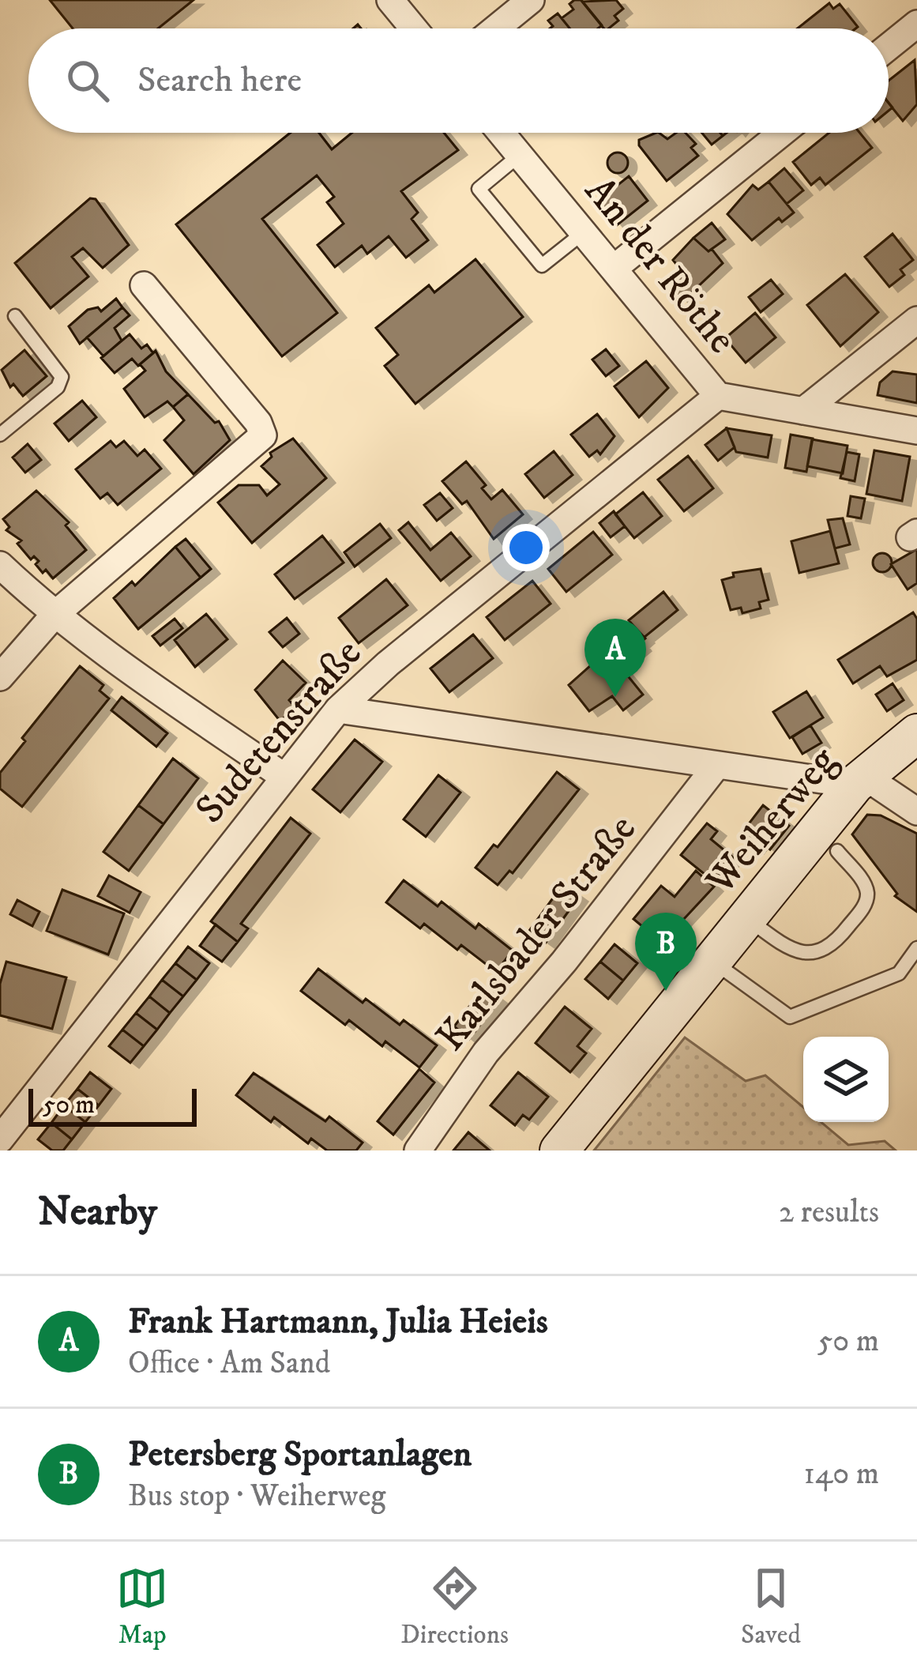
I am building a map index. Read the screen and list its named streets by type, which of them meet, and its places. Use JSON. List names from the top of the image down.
{
  "streets": {
    "main road": ["Weiherweg"],
    "street": ["An der Röthe", "Sudetenstraße", "Karlsbader Straße"]
  },
  "crossings": [
    ["An der Röthe", "Sudetenstraße"]
  ],
  "scale_bar": "50 m",
  "page": {
    "search": "Search here",
    "pins": ["A", "B"],
    "scale": "50 m",
    "heading": ["Nearby", "2 results"],
    "list": [
      {
        "mark": "A",
        "name": "Frank Hartmann, Julia Heieis",
        "note": "Office · Am Sand",
        "value": "50 m"
      },
      {
        "mark": "B",
        "name": "Petersberg Sportanlagen",
        "note": "Bus stop · Weiherweg",
        "value": "140 m"
      }
    ],
    "nav": ["Map", "Directions", "Saved"]
  }
}
